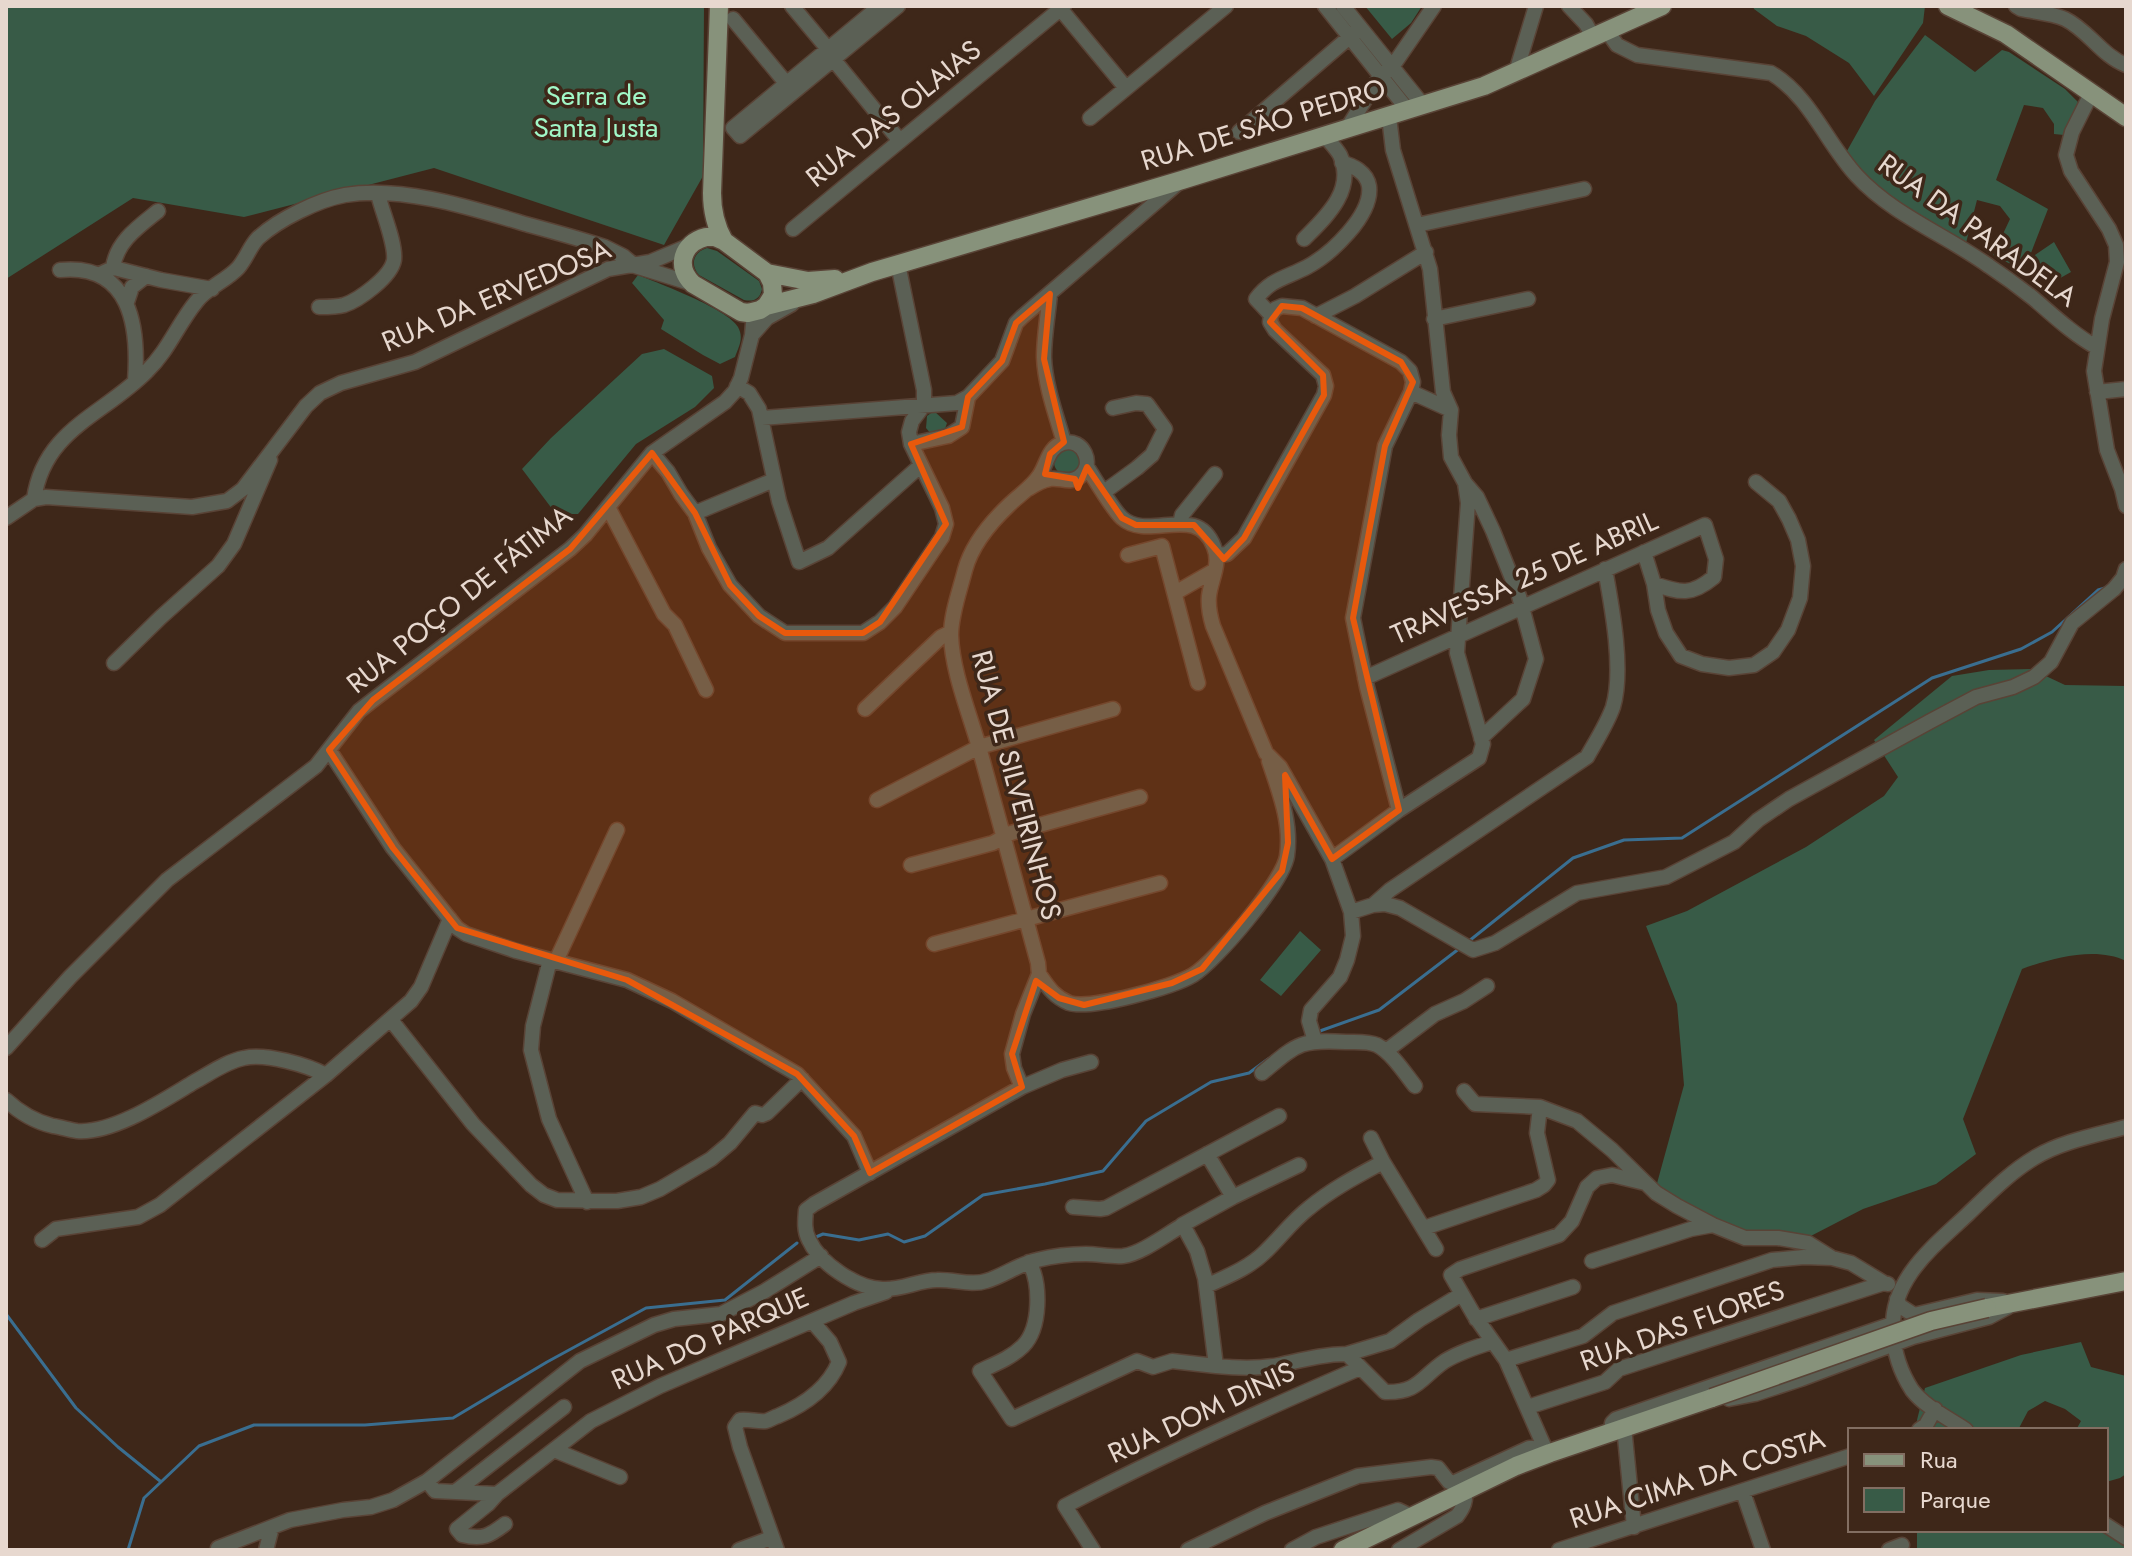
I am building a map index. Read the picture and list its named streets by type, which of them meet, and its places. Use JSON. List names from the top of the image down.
{
  "streets": {
    "main road": ["RUA DE SÃO PEDRO"],
    "street": [
      "RUA DAS OLAIAS",
      "RUA DA PARADELA",
      "RUA DA ERVEDOSA",
      "TRAVESSA 25 DE ABRIL",
      "RUA POÇO DE FÁTIMA",
      "RUA DE SILVEIRINHOS",
      "RUA DAS FLORES",
      "RUA DO PARQUE",
      "RUA DOM DINIS",
      "RUA CIMA DA COSTA"
    ]
  },
  "crossings": [
    ["RUA DE SÃO PEDRO", "RUA DA PARADELA"],
    ["RUA DE SÃO PEDRO", "RUA POÇO DE FÁTIMA"]
  ],
  "parks": ["Serra de Santa Justa"],
  "legend": ["Rua", "Parque"]
}
